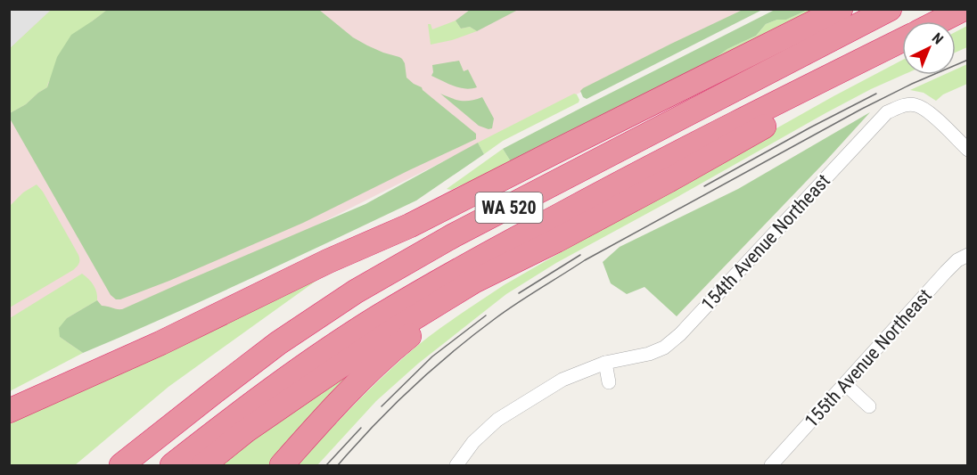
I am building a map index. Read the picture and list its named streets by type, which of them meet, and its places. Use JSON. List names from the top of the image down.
{
  "streets": {
    "highway": ["WA 520"],
    "street": ["154th Avenue Northeast", "155th Avenue Northeast"]
  },
  "north": "top right"
}
